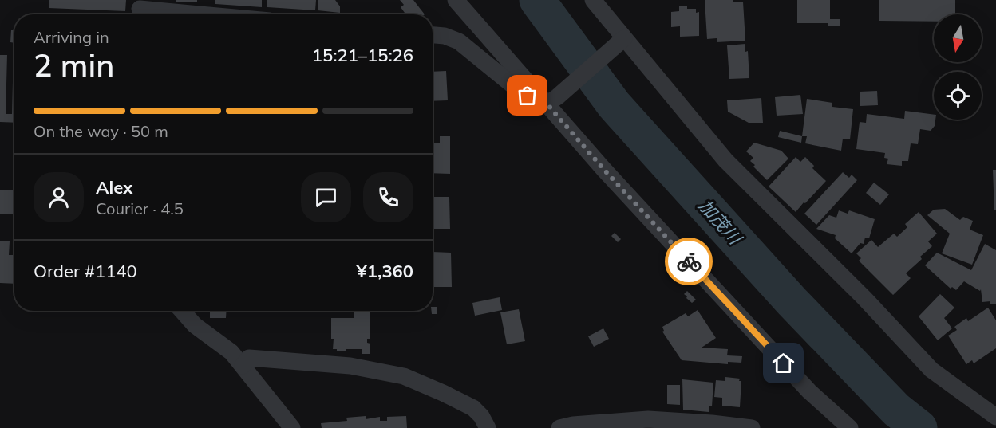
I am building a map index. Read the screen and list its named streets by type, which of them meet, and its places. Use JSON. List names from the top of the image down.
{
  "water": ["加茂川"],
  "north": "bottom",
  "page": {
    "heading": ["2 min", "Arriving in", "15:21–15:26"],
    "panel": [
      "Alex",
      "Courier · 4.5",
      "Order #1140",
      "¥1,360"
    ],
    "bar": "On the way · 50 m"
  }
}
